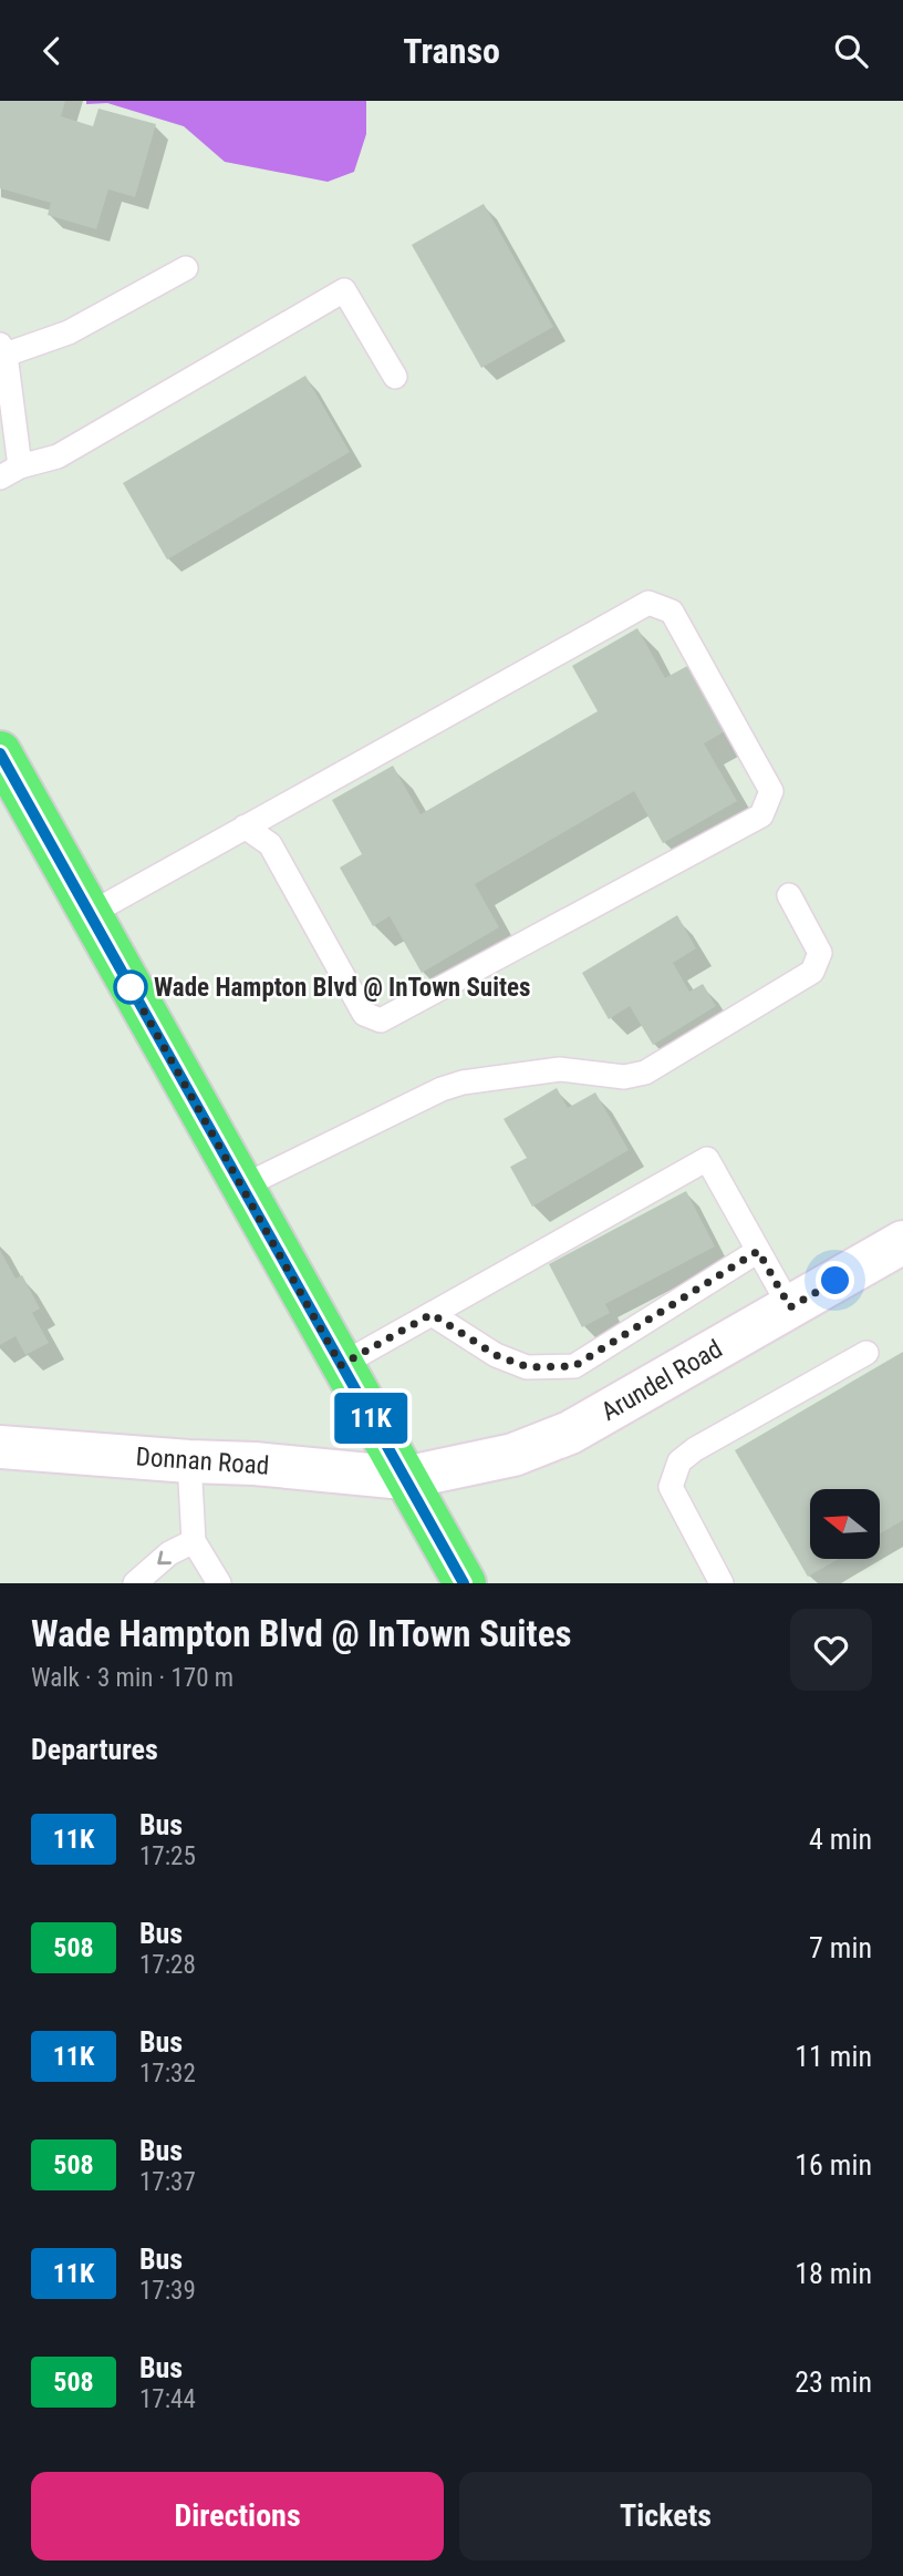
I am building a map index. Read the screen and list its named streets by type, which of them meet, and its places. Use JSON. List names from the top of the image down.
{
  "streets": {
    "street": ["Arundel Road", "Donnan Road"]
  },
  "crossings": [
    ["Arundel Road", "Donnan Road"]
  ],
  "places": ["Wade Hampton Blvd @ InTown Suites"],
  "lines": ["bus line 11K"],
  "north": "left",
  "page": {
    "header": "Transo",
    "on_map": "11K",
    "heading": [
      ["Wade Hampton Blvd @ InTown Suites", "Walk · 3 min · 170 m"],
      "Departures"
    ],
    "list": [
      {
        "mark": "11K",
        "name": "Bus",
        "note": "17:25",
        "value": "4 min"
      },
      {
        "mark": "508",
        "name": "Bus",
        "note": "17:28",
        "value": "7 min"
      },
      {
        "mark": "11K",
        "name": "Bus",
        "note": "17:32",
        "value": "11 min"
      },
      {
        "mark": "508",
        "name": "Bus",
        "note": "17:37",
        "value": "16 min"
      },
      {
        "mark": "11K",
        "name": "Bus",
        "note": "17:39",
        "value": "18 min"
      },
      {
        "mark": "508",
        "name": "Bus",
        "note": "17:44",
        "value": "23 min"
      }
    ],
    "buttons": ["Directions", "Tickets"]
  }
}
